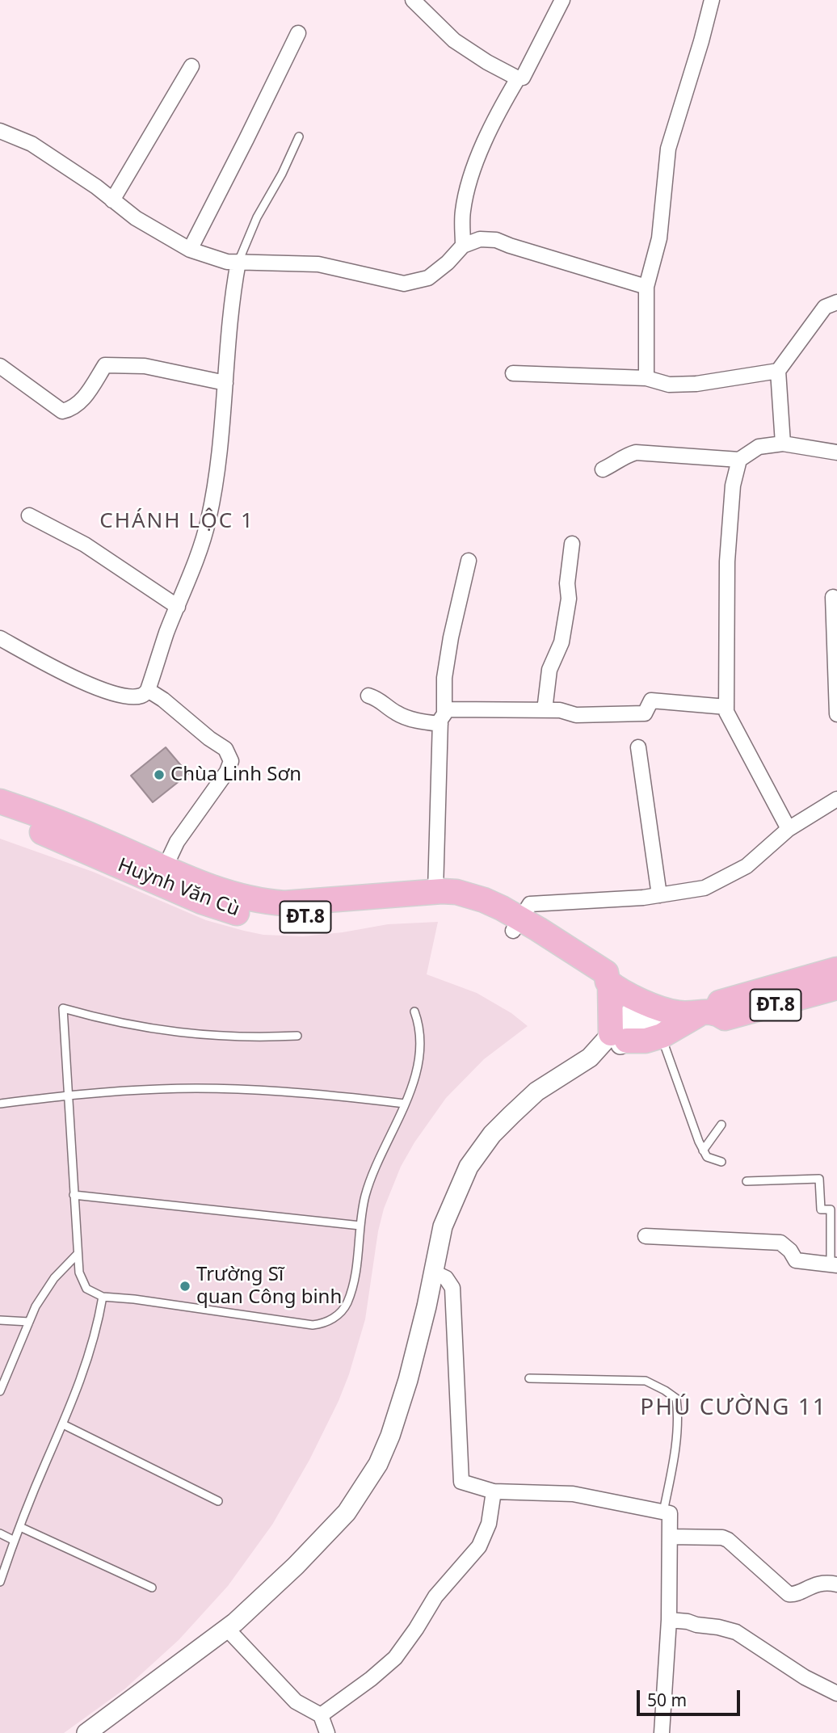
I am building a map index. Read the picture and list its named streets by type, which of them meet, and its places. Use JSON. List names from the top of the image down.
{
  "streets": {
    "main road": ["Huỳnh Văn Cù", "ĐT.8"]
  },
  "districts": ["CHÁNH LỘC 1", "PHÚ CƯỜNG 11"],
  "places": ["Chùa Linh Sơn", "Trường Sĩ quan Công binh"],
  "scale_bar": "50 m"
}
